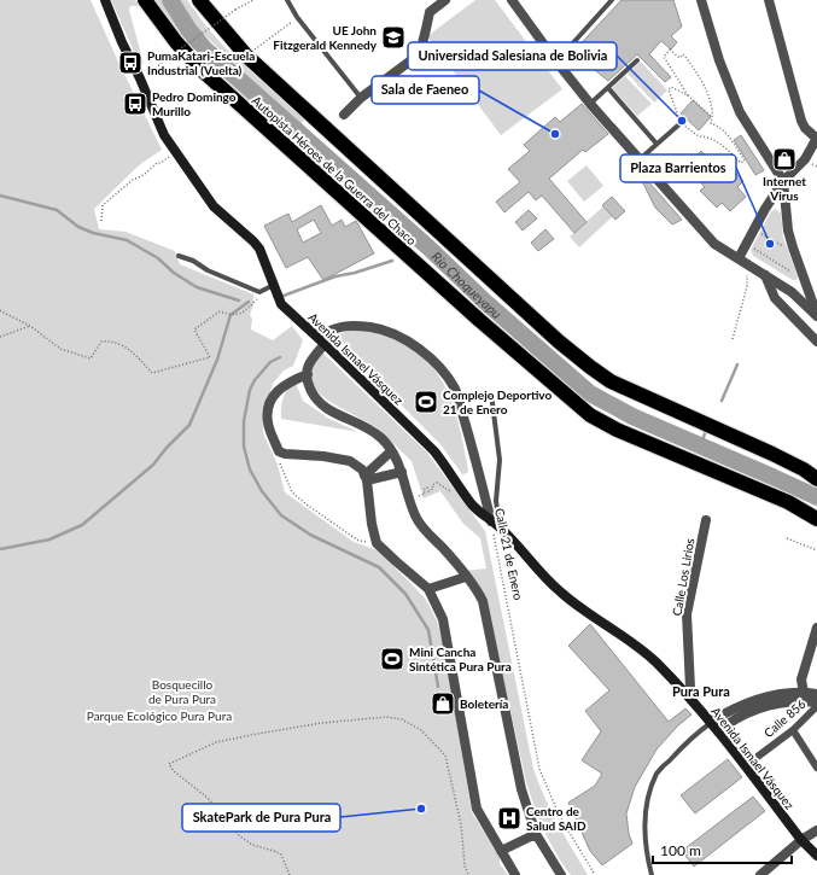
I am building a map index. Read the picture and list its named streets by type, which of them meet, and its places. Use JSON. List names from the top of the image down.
{
  "streets": {
    "highway": ["Autopista Héroes de la Guerra del Chaco"],
    "main road": ["Avenida Ismael Vásquez"],
    "street": ["Calle 21 de Enero", "Calle Los Lirios", "Calle 856"]
  },
  "crossings": [
    ["Avenida Ismael Vásquez", "Calle 21 de Enero"],
    ["Avenida Ismael Vásquez", "Calle Los Lirios"],
    ["Avenida Ismael Vásquez", "Calle 856"]
  ],
  "districts": ["Pura Pura"],
  "water": ["Río Choqueyapu"],
  "parks": ["Bosquecillo de Pura Pura", "Parque Ecológico Pura Pura"],
  "places": {
    "school or university": ["UE John Fitzgerald Kennedy"],
    "bus stop": ["PumaKatari-Escuela Industrial (Vuelta)", "Pedro Domingo Murillo"],
    "other": [
      "Universidad Salesiana de Bolivia",
      "Sala de Faeneo",
      "Plaza Barrientos",
      "SkatePark de Pura Pura"
    ],
    "shop": ["Internet Virus", "Boletería"],
    "sports": ["Complejo Deportivo 21 de Enero", "Mini Cancha Sintética Pura Pura"],
    "hospital": ["Centro de Salud SAID"]
  },
  "scale_bar": "100 m"
}
